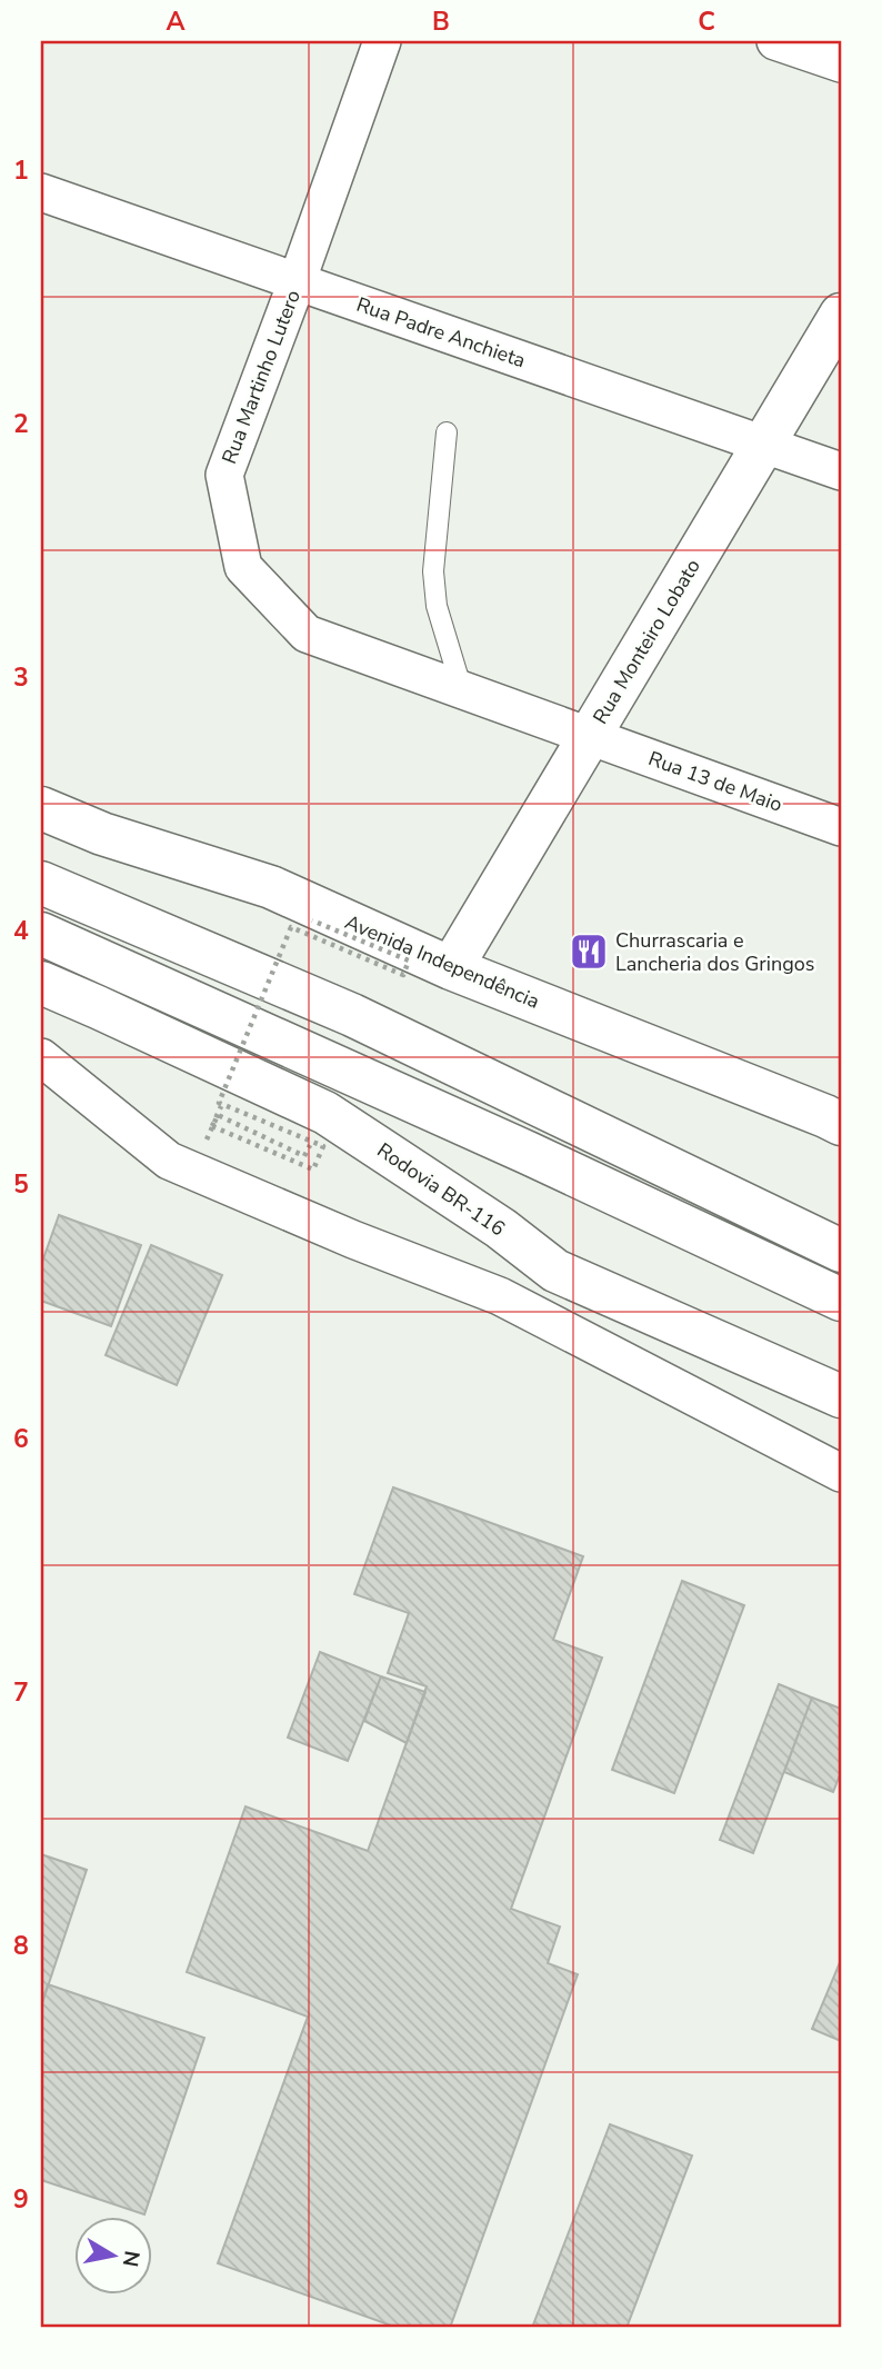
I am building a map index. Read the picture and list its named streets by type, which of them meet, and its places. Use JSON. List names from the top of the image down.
{
  "streets": {
    "main road": ["Rua Monteiro Lobato", "Avenida Independência", "Rodovia BR-116"],
    "street": ["Rua Padre Anchieta", "Rua Martinho Lutero", "Rua 13 de Maio"]
  },
  "crossings": [
    ["Rua Padre Anchieta", "Rua Martinho Lutero"],
    ["Rua Padre Anchieta", "Rua Monteiro Lobato"],
    ["Rua Martinho Lutero", "Rua Monteiro Lobato"],
    ["Rua Martinho Lutero", "Rua 13 de Maio"],
    ["Rua Monteiro Lobato", "Rua 13 de Maio"],
    ["Rua Monteiro Lobato", "Avenida Independência"]
  ],
  "places": {
    "restaurant": ["Churrascaria e Lancheria dos Gringos"]
  },
  "north": "right",
  "grid": {
    "columns": ["A", "B", "C"],
    "rows": [
      "1",
      "2",
      "3",
      "4",
      "5",
      "6",
      "7",
      "8",
      "9"
    ]
  }
}
